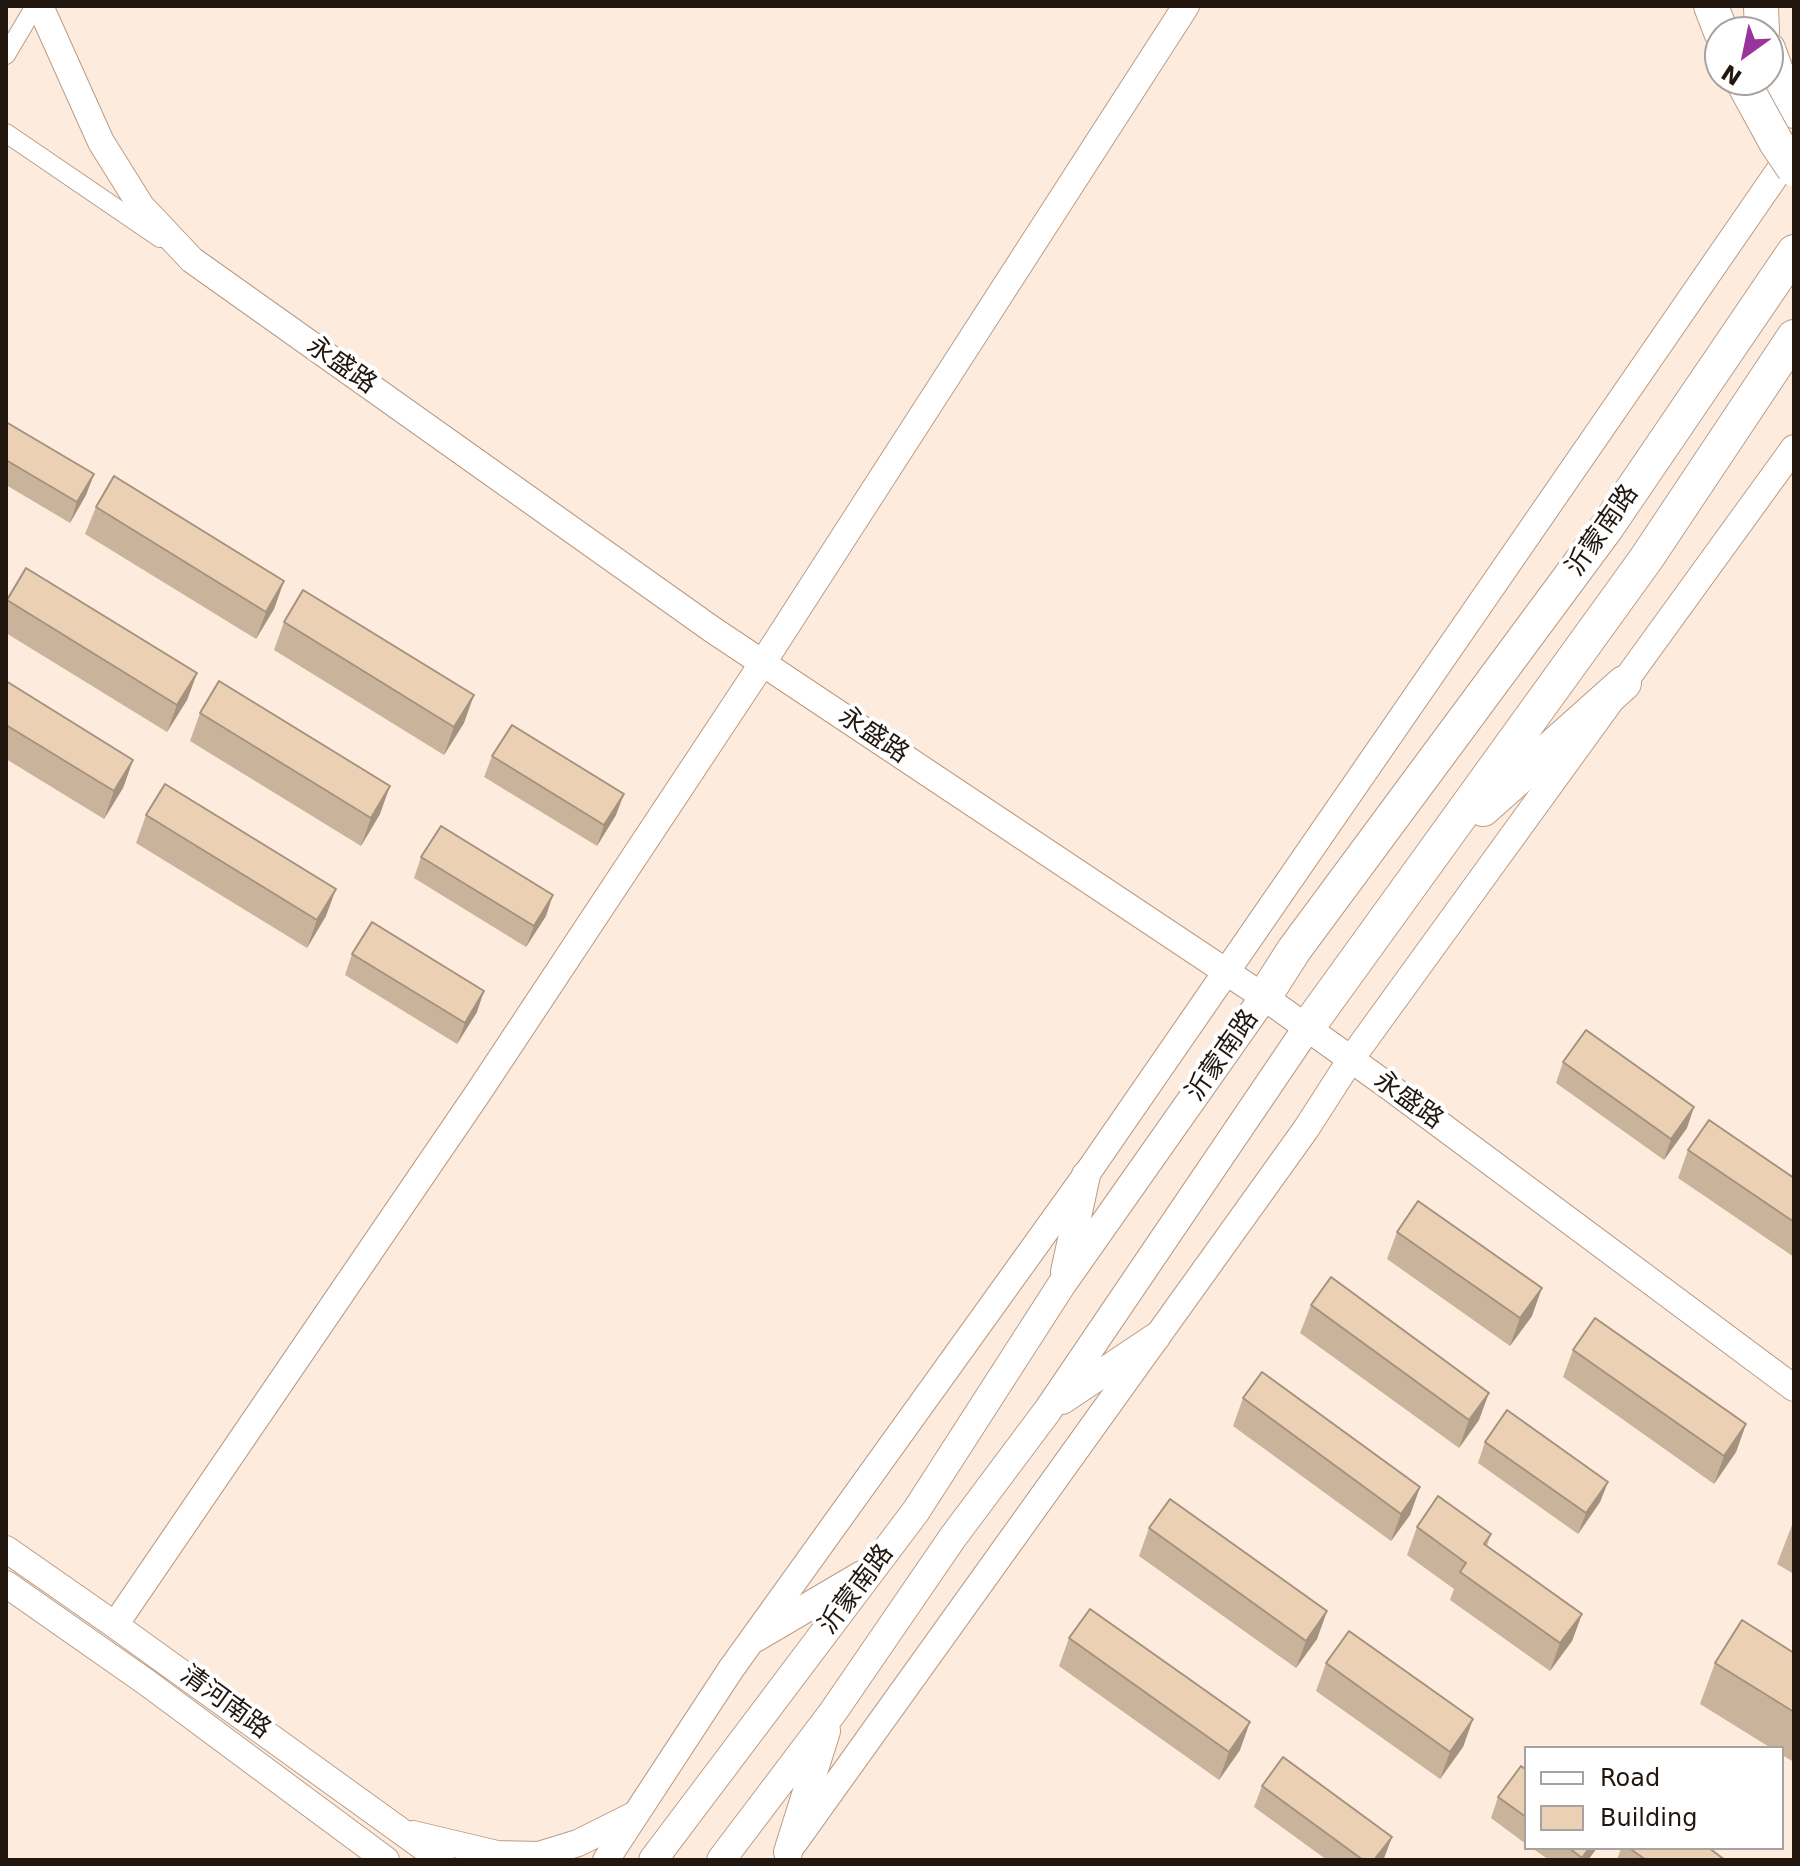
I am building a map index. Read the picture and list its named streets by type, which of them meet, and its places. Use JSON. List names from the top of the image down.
{
  "streets": {
    "highway": ["沂蒙南路"],
    "street": ["永盛路", "清河南路"]
  },
  "crossings": [
    ["永盛路", "沂蒙南路"]
  ],
  "legend": ["Road", "Building"],
  "north": "bottom left"
}
